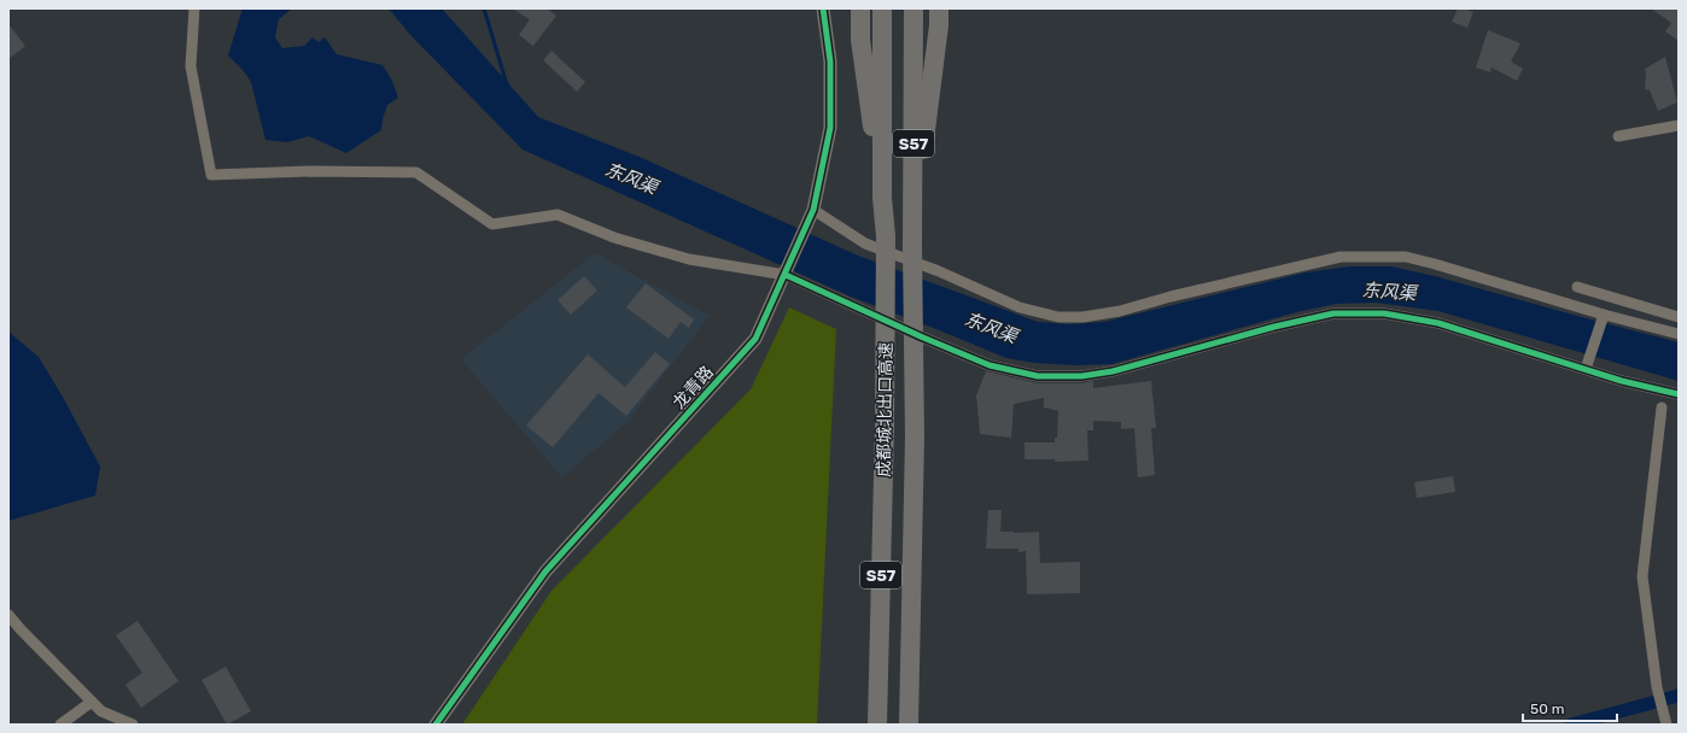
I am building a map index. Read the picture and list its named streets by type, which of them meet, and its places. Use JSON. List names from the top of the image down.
{
  "streets": {
    "highway": ["S57", "成都城北出口高速"],
    "street": ["龙青路"]
  },
  "water": ["东风渠"],
  "scale_bar": "50 m"
}
